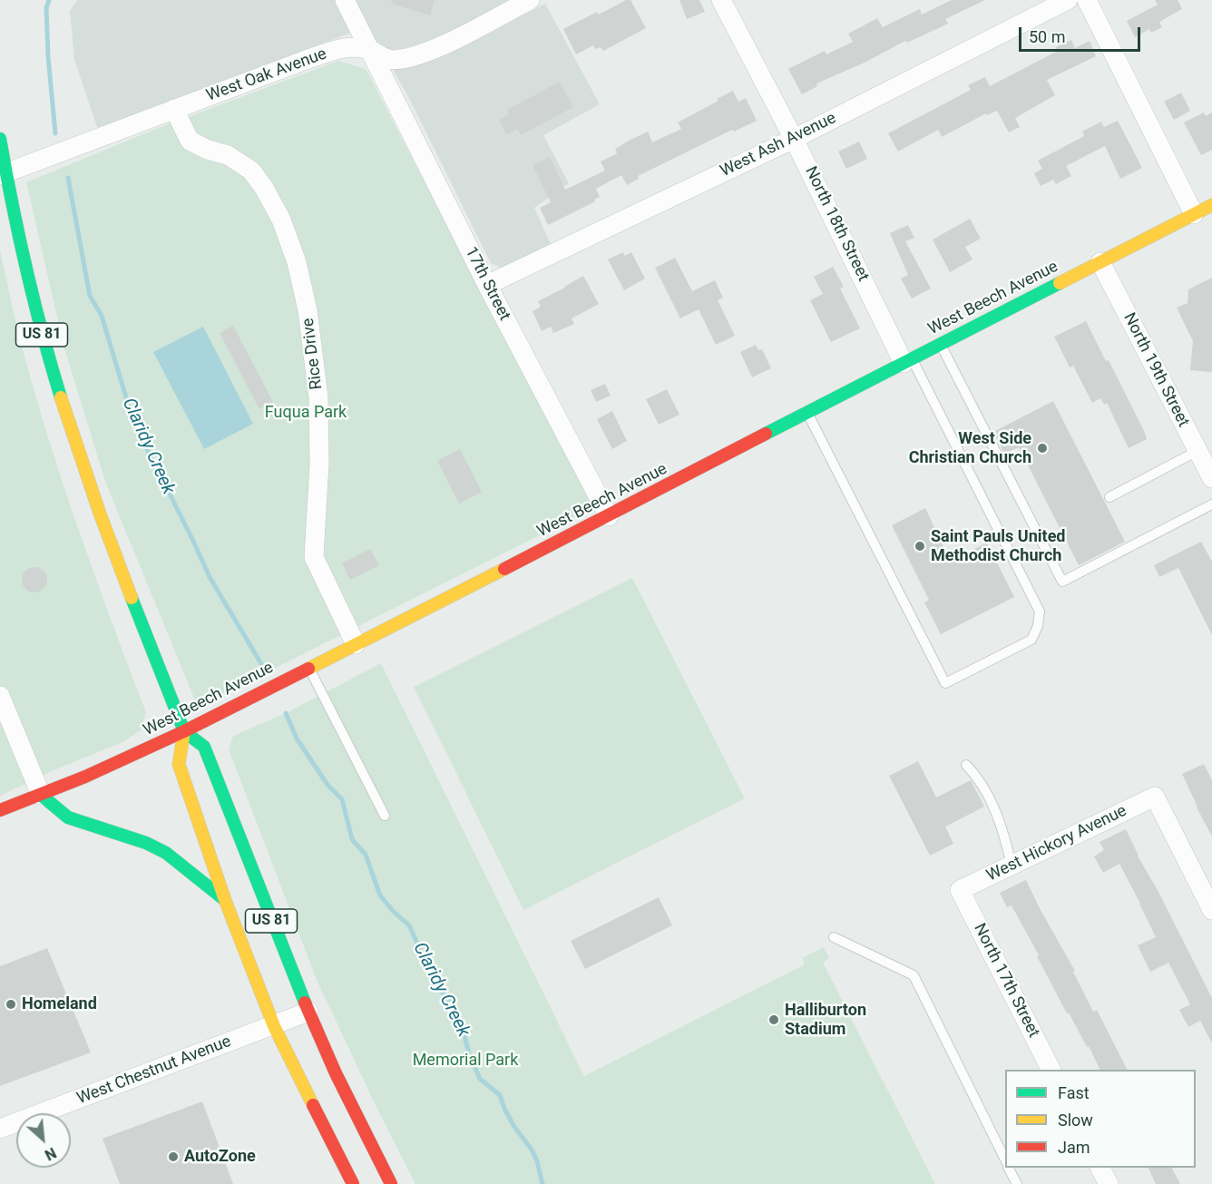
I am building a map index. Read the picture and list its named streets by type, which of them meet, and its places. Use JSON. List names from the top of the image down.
{
  "streets": {
    "main road": ["West Beech Avenue", "US 81"],
    "street": [
      "West Oak Avenue",
      "West Ash Avenue",
      "North 18th Street",
      "17th Street",
      "Rice Drive",
      "North 19th Street",
      "West Hickory Avenue",
      "North 17th Street",
      "West Chestnut Avenue"
    ]
  },
  "crossings": [
    ["West Oak Avenue", "17th Street"],
    ["West Oak Avenue", "US 81"],
    ["West Oak Avenue", "Rice Drive"],
    ["West Ash Avenue", "North 18th Street"],
    ["West Ash Avenue", "17th Street"],
    ["North 18th Street", "West Beech Avenue"],
    ["17th Street", "West Beech Avenue"],
    ["West Beech Avenue", "US 81"],
    ["West Beech Avenue", "Rice Drive"],
    ["West Beech Avenue", "North 19th Street"],
    ["US 81", "West Chestnut Avenue"],
    ["West Hickory Avenue", "North 17th Street"]
  ],
  "water": ["Claridy Creek"],
  "parks": ["Fuqua Park", "Memorial Park"],
  "places": [
    "West Side Christian Church",
    "Saint Pauls United Methodist Church",
    "Homeland",
    "Halliburton Stadium",
    "AutoZone"
  ],
  "legend": ["Fast", "Slow", "Jam"],
  "scale_bar": "50 m",
  "north": "bottom right"
}
